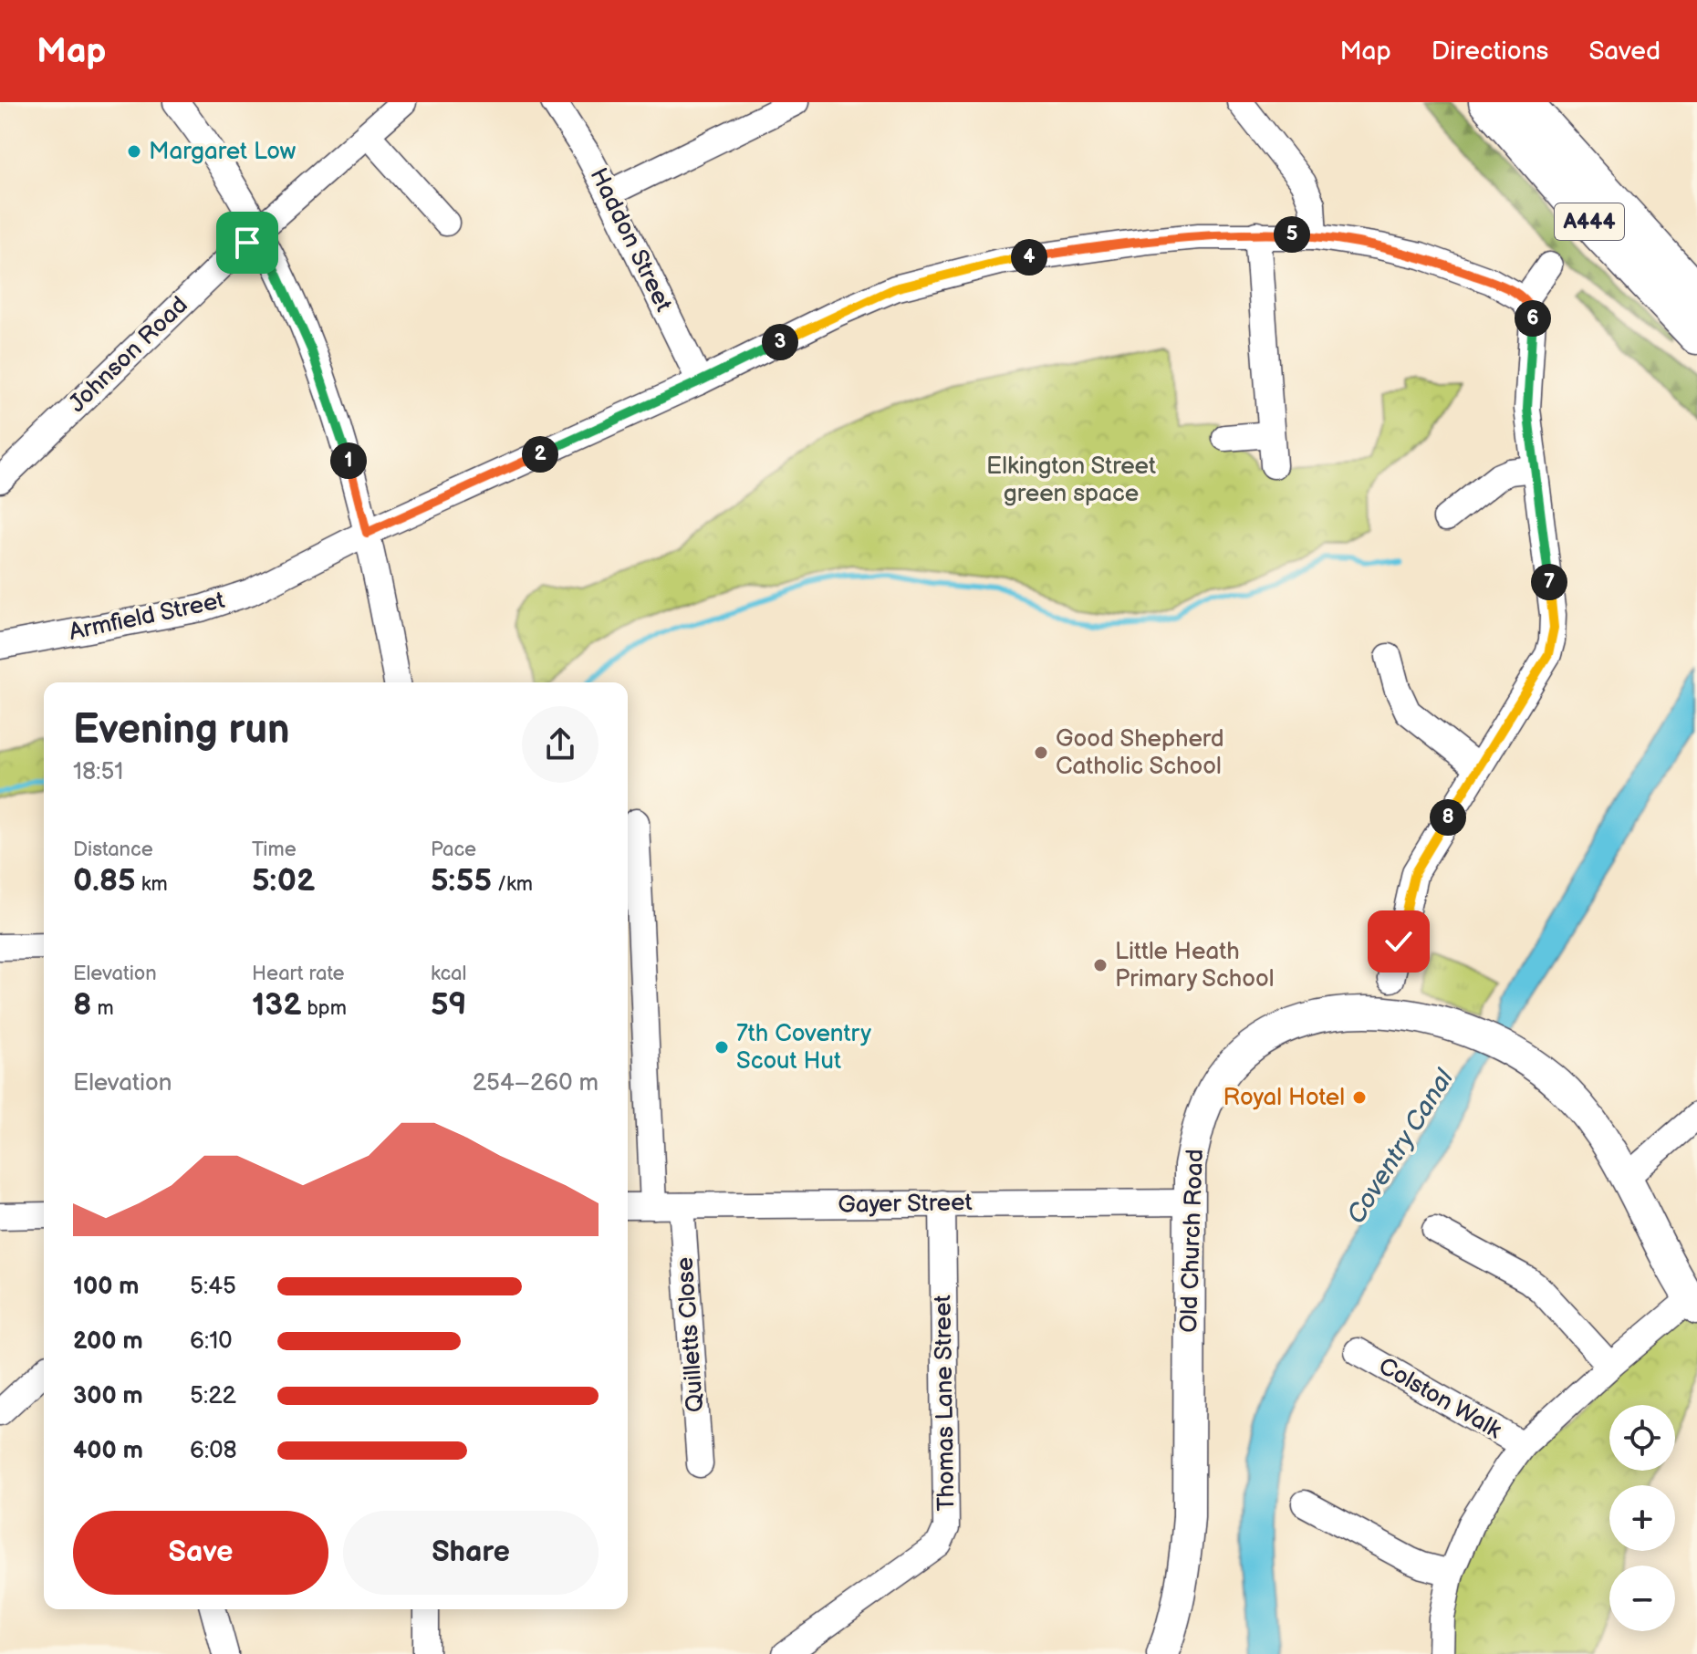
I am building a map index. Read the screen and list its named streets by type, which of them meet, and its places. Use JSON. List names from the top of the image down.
{
  "streets": {
    "highway": ["A444"],
    "main road": ["Old Church Road"],
    "street": [
      "Haddon Street",
      "Johnson Road",
      "Armfield Street",
      "Gayer Street",
      "Quilletts Close",
      "Colston Walk",
      "Thomas Lane Street"
    ]
  },
  "crossings": [
    ["Haddon Street", "Armfield Street"],
    ["Gayer Street", "Old Church Road"],
    ["Gayer Street", "Quilletts Close"],
    ["Gayer Street", "Thomas Lane Street"]
  ],
  "water": ["Coventry Canal"],
  "parks": ["Elkington Street green space"],
  "places": [
    "Margaret Low",
    "Good Shepherd Catholic School",
    "Little Heath Primary School",
    "7th Coventry Scout Hut",
    "Royal Hotel"
  ],
  "page": {
    "header": "Map",
    "nav": ["Map", "Directions", "Saved"],
    "pins": [
      "5",
      "4",
      "6",
      "3",
      "2",
      "1",
      "7",
      "8"
    ],
    "heading": ["Evening run", "18:51"],
    "stats": [
      ["Distance", "0.85 km"],
      ["Time", "5:02"],
      ["Pace", "5:55 /km"],
      ["Elevation", "8 m"],
      ["Heart rate", "132 bpm"],
      ["kcal", "59"]
    ],
    "chart": ["Elevation", "254–260 m"],
    "list": [
      {
        "name": "100 m",
        "note": "5:45"
      },
      {
        "name": "200 m",
        "note": "6:10"
      },
      {
        "name": "300 m",
        "note": "5:22"
      },
      {
        "name": "400 m",
        "note": "6:08"
      }
    ],
    "map_buttons": ["+", "−"],
    "buttons": ["Save", "Share"]
  }
}
